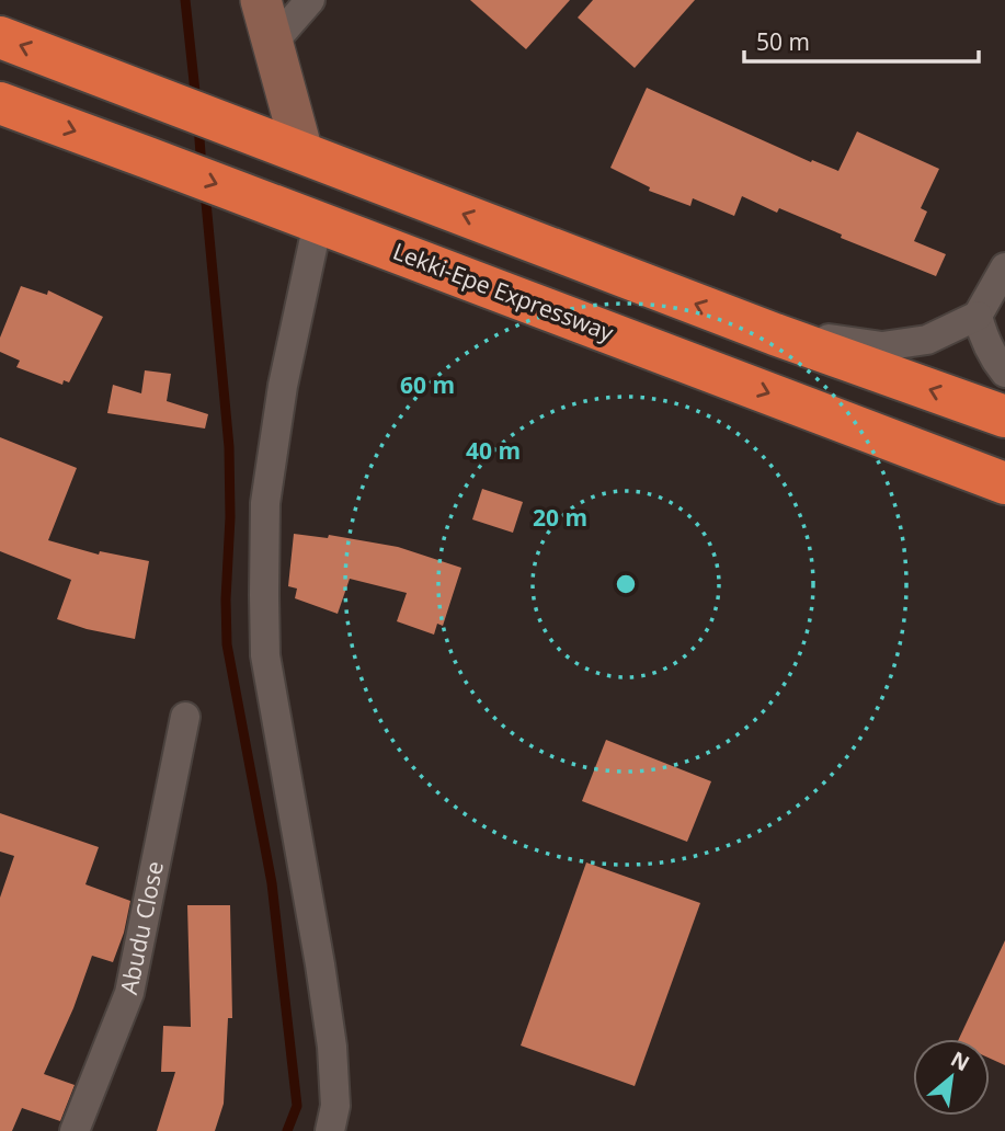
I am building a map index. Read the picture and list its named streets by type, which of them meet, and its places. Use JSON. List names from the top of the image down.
{
  "streets": {
    "highway": ["Lekki-Epe Expressway"],
    "street": ["Abudu Close"]
  },
  "scale_bar": "50 m",
  "north": "top right",
  "rings": ["60 m", "40 m", "20 m"]
}
